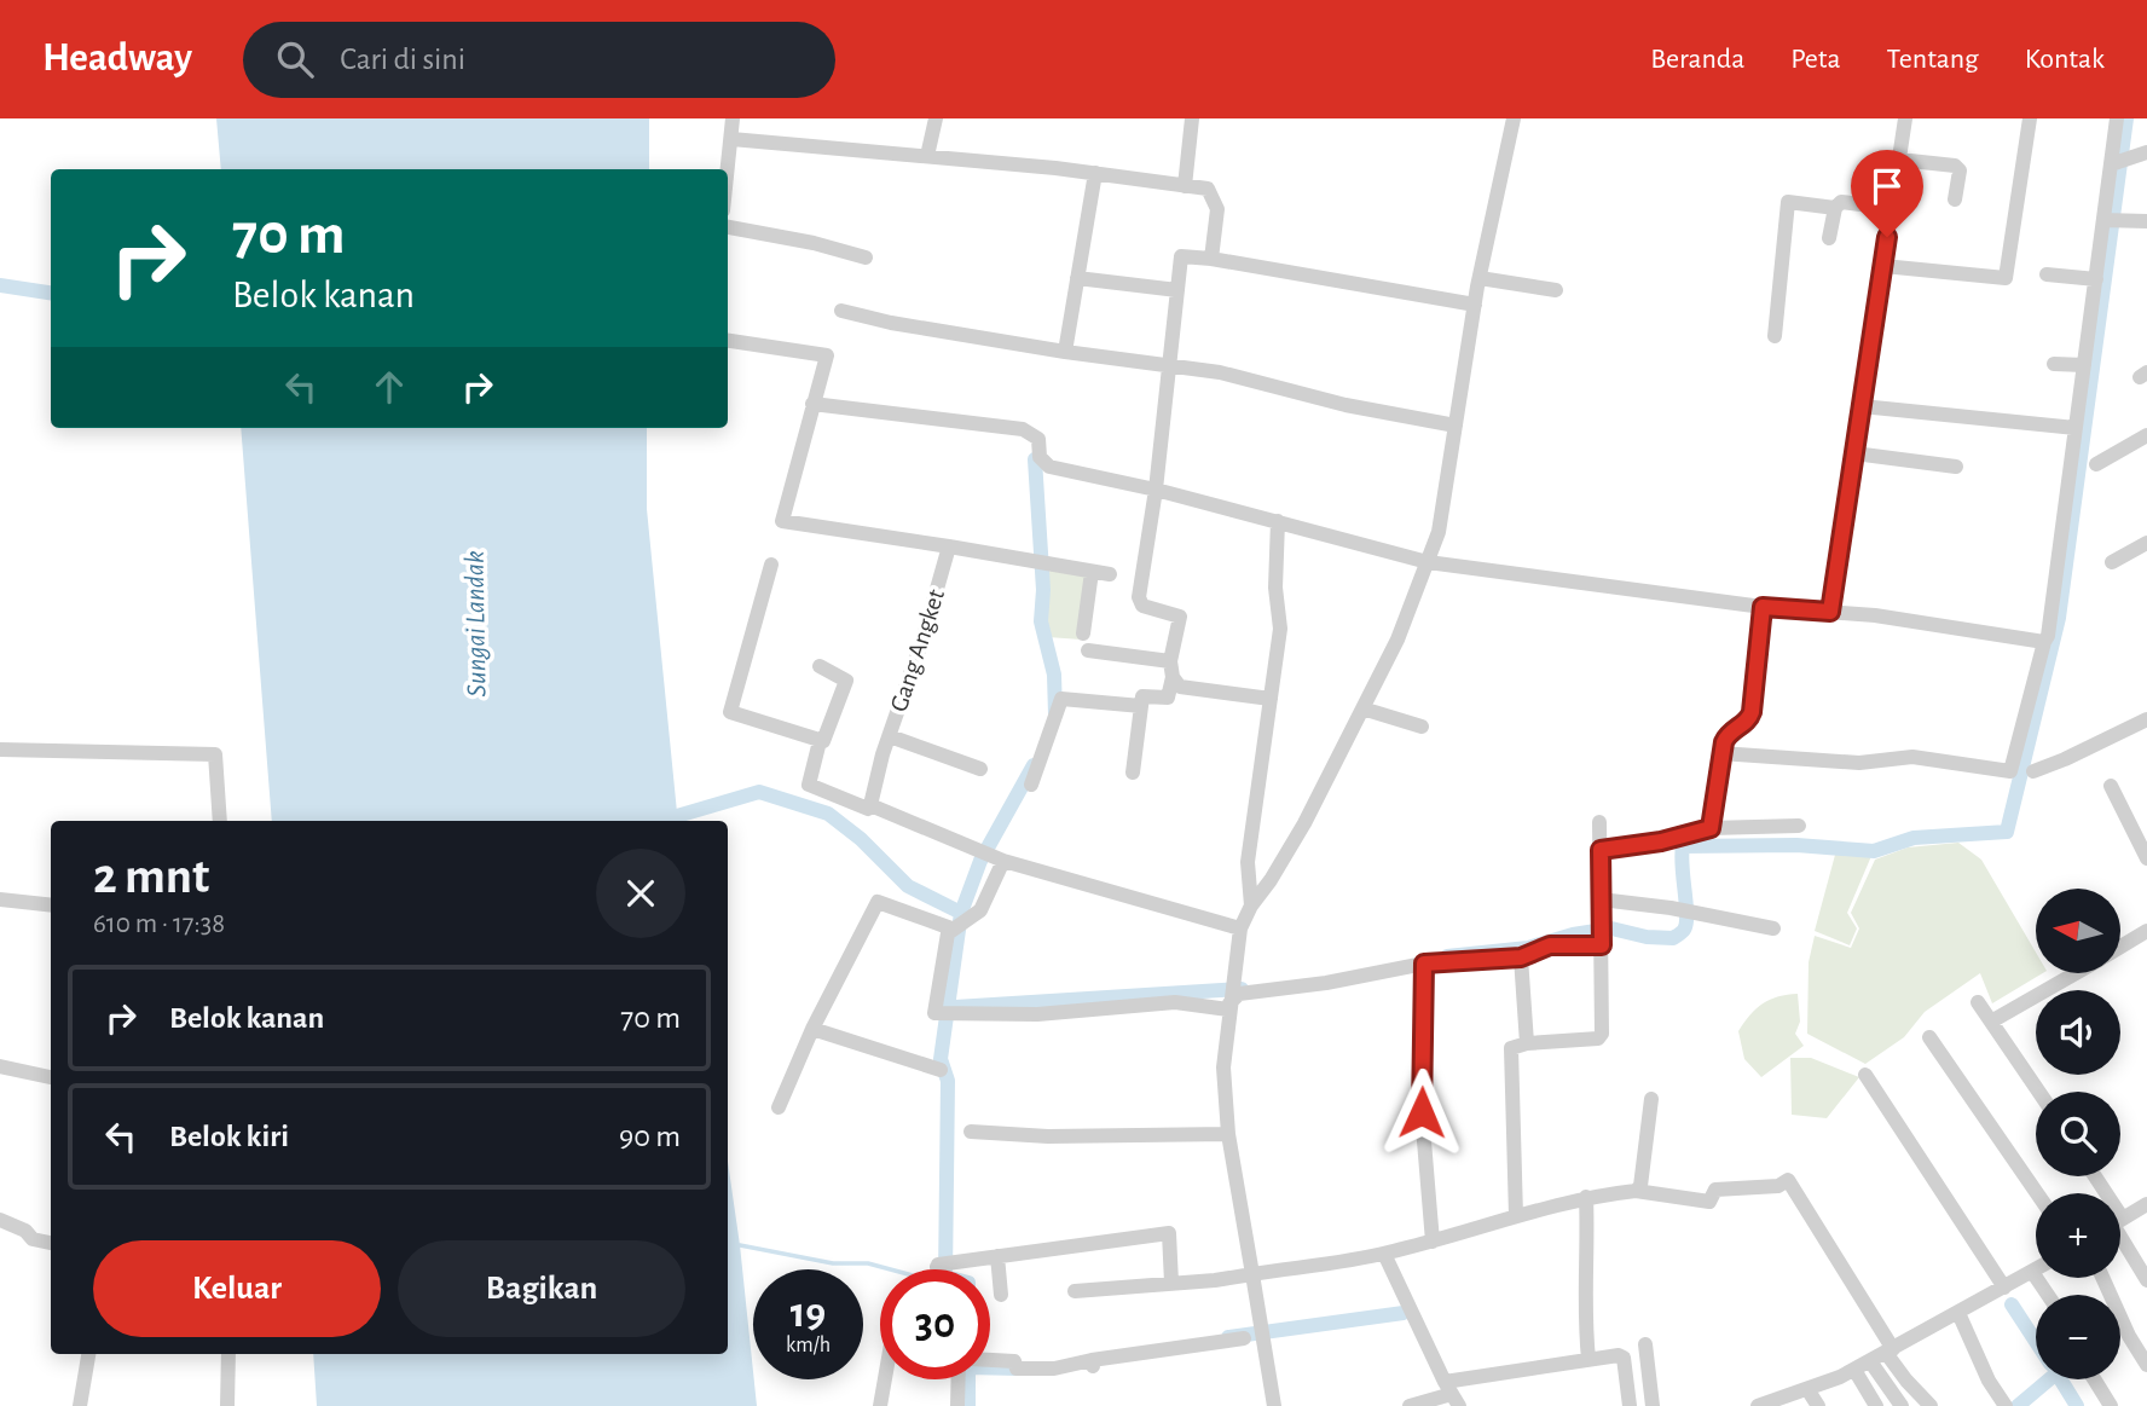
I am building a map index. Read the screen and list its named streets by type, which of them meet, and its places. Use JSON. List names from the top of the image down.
{
  "streets": {
    "street": ["Gang Angket"]
  },
  "water": ["Sungai Landak"],
  "north": "left",
  "page": {
    "header": "Headway",
    "search": "Cari di sini",
    "nav": [
      "Beranda",
      "Peta",
      "Tentang",
      "Kontak"
    ],
    "turn": ["70 m", "Belok kanan"],
    "heading": ["2 mnt", "610 m · 17:38"],
    "map_buttons": ["+", "−"],
    "list": [
      {
        "name": "Belok kanan",
        "value": "70 m"
      },
      {
        "name": "Belok kiri",
        "value": "90 m"
      }
    ],
    "buttons": ["Keluar", "Bagikan"],
    "speed": "19 km/h",
    "limit": "30"
  }
}
